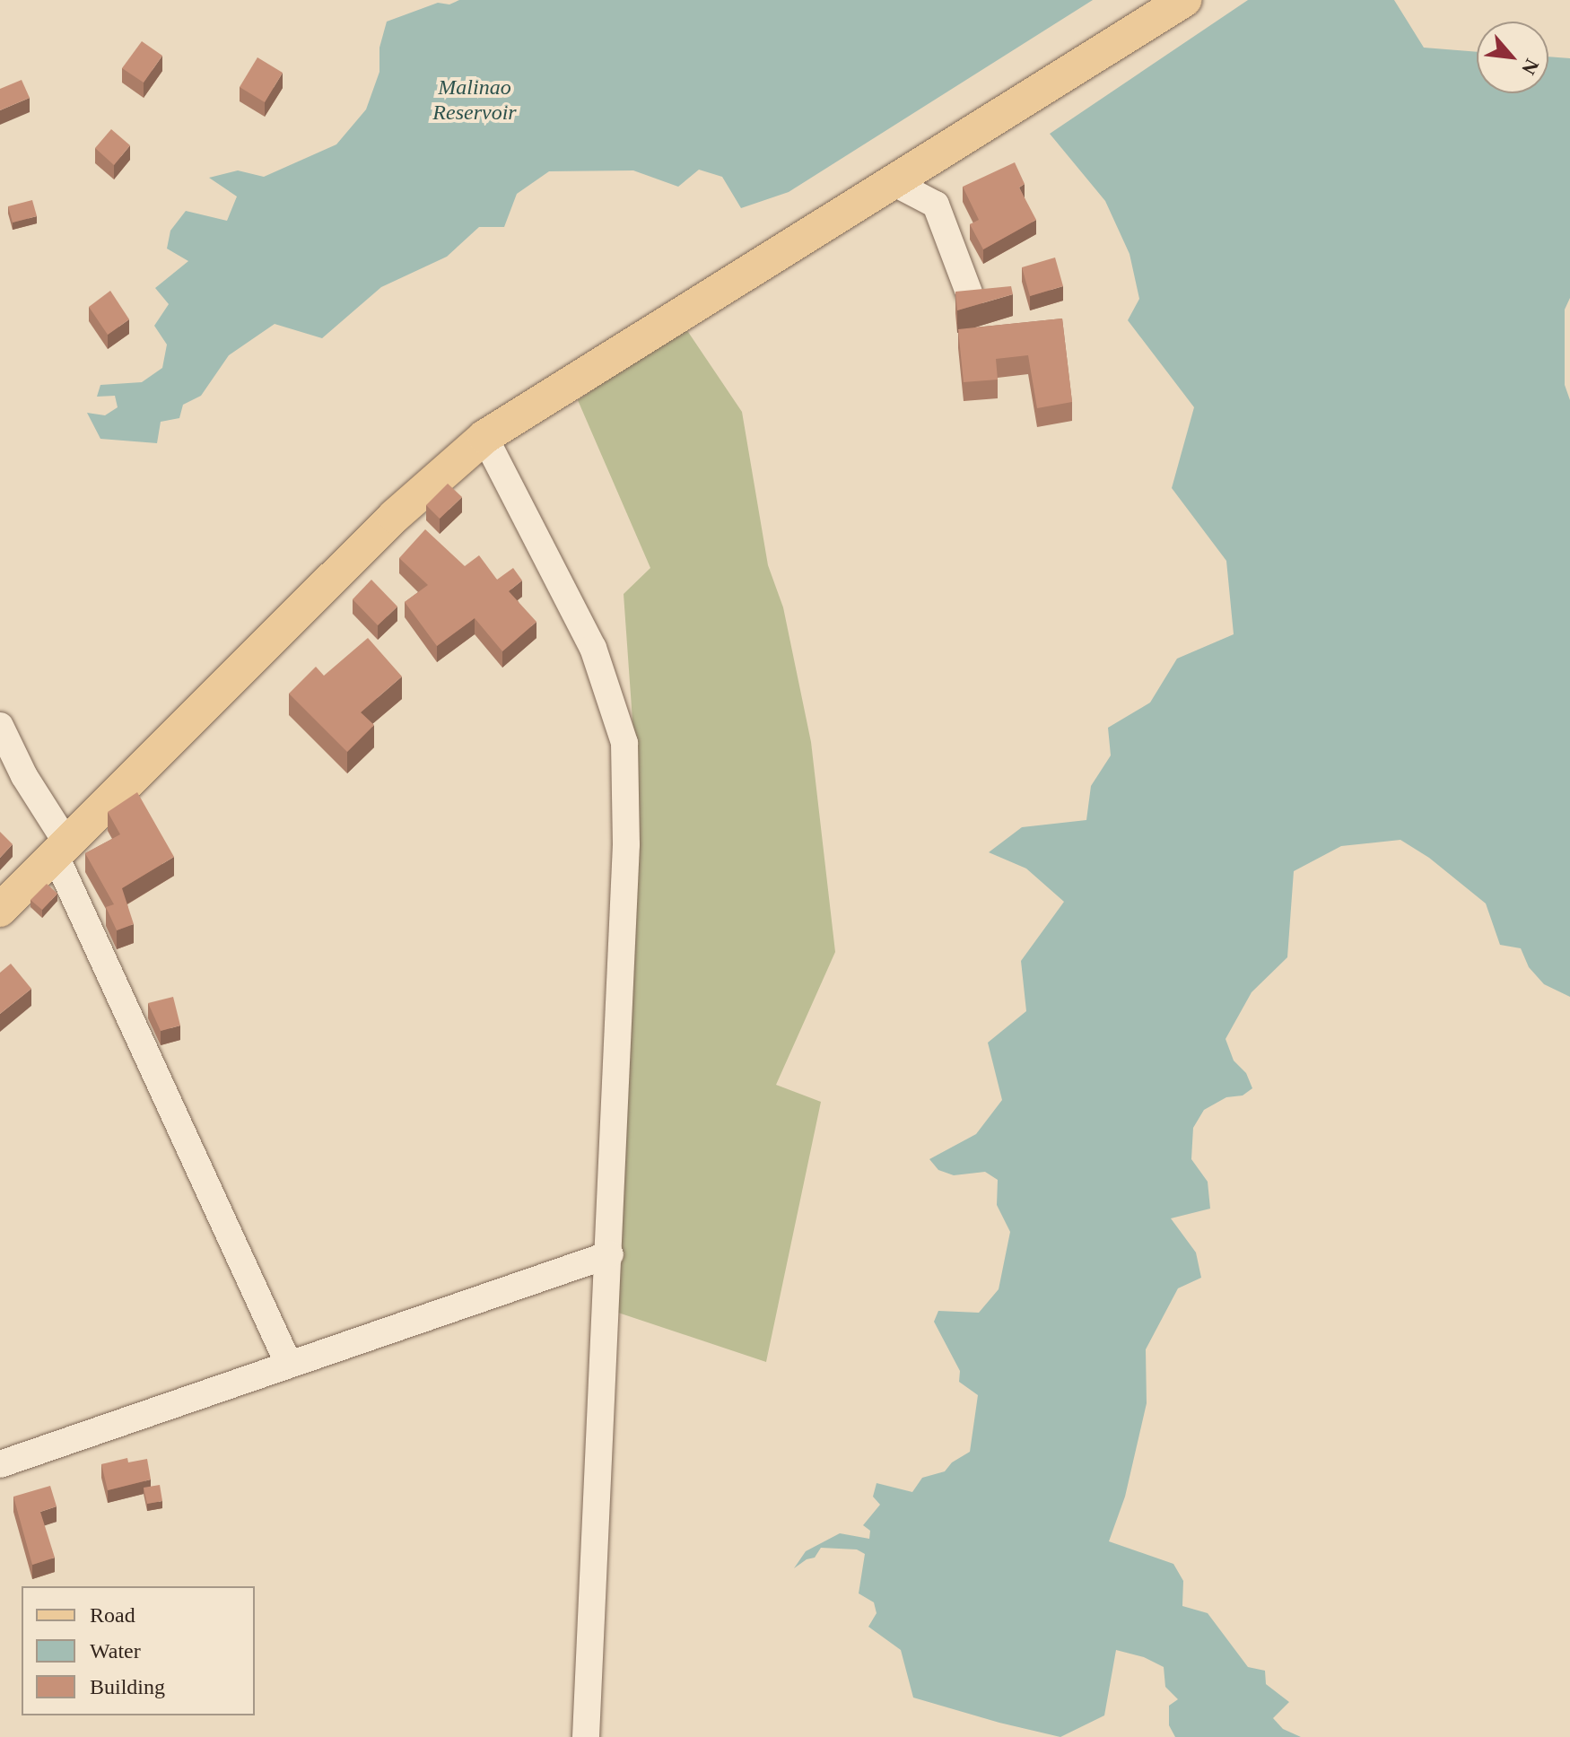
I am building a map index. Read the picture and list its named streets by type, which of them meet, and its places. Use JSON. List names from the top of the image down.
{
  "water": ["Malinao Reservoir"],
  "legend": ["Road", "Water", "Building"],
  "north": "bottom right"
}
